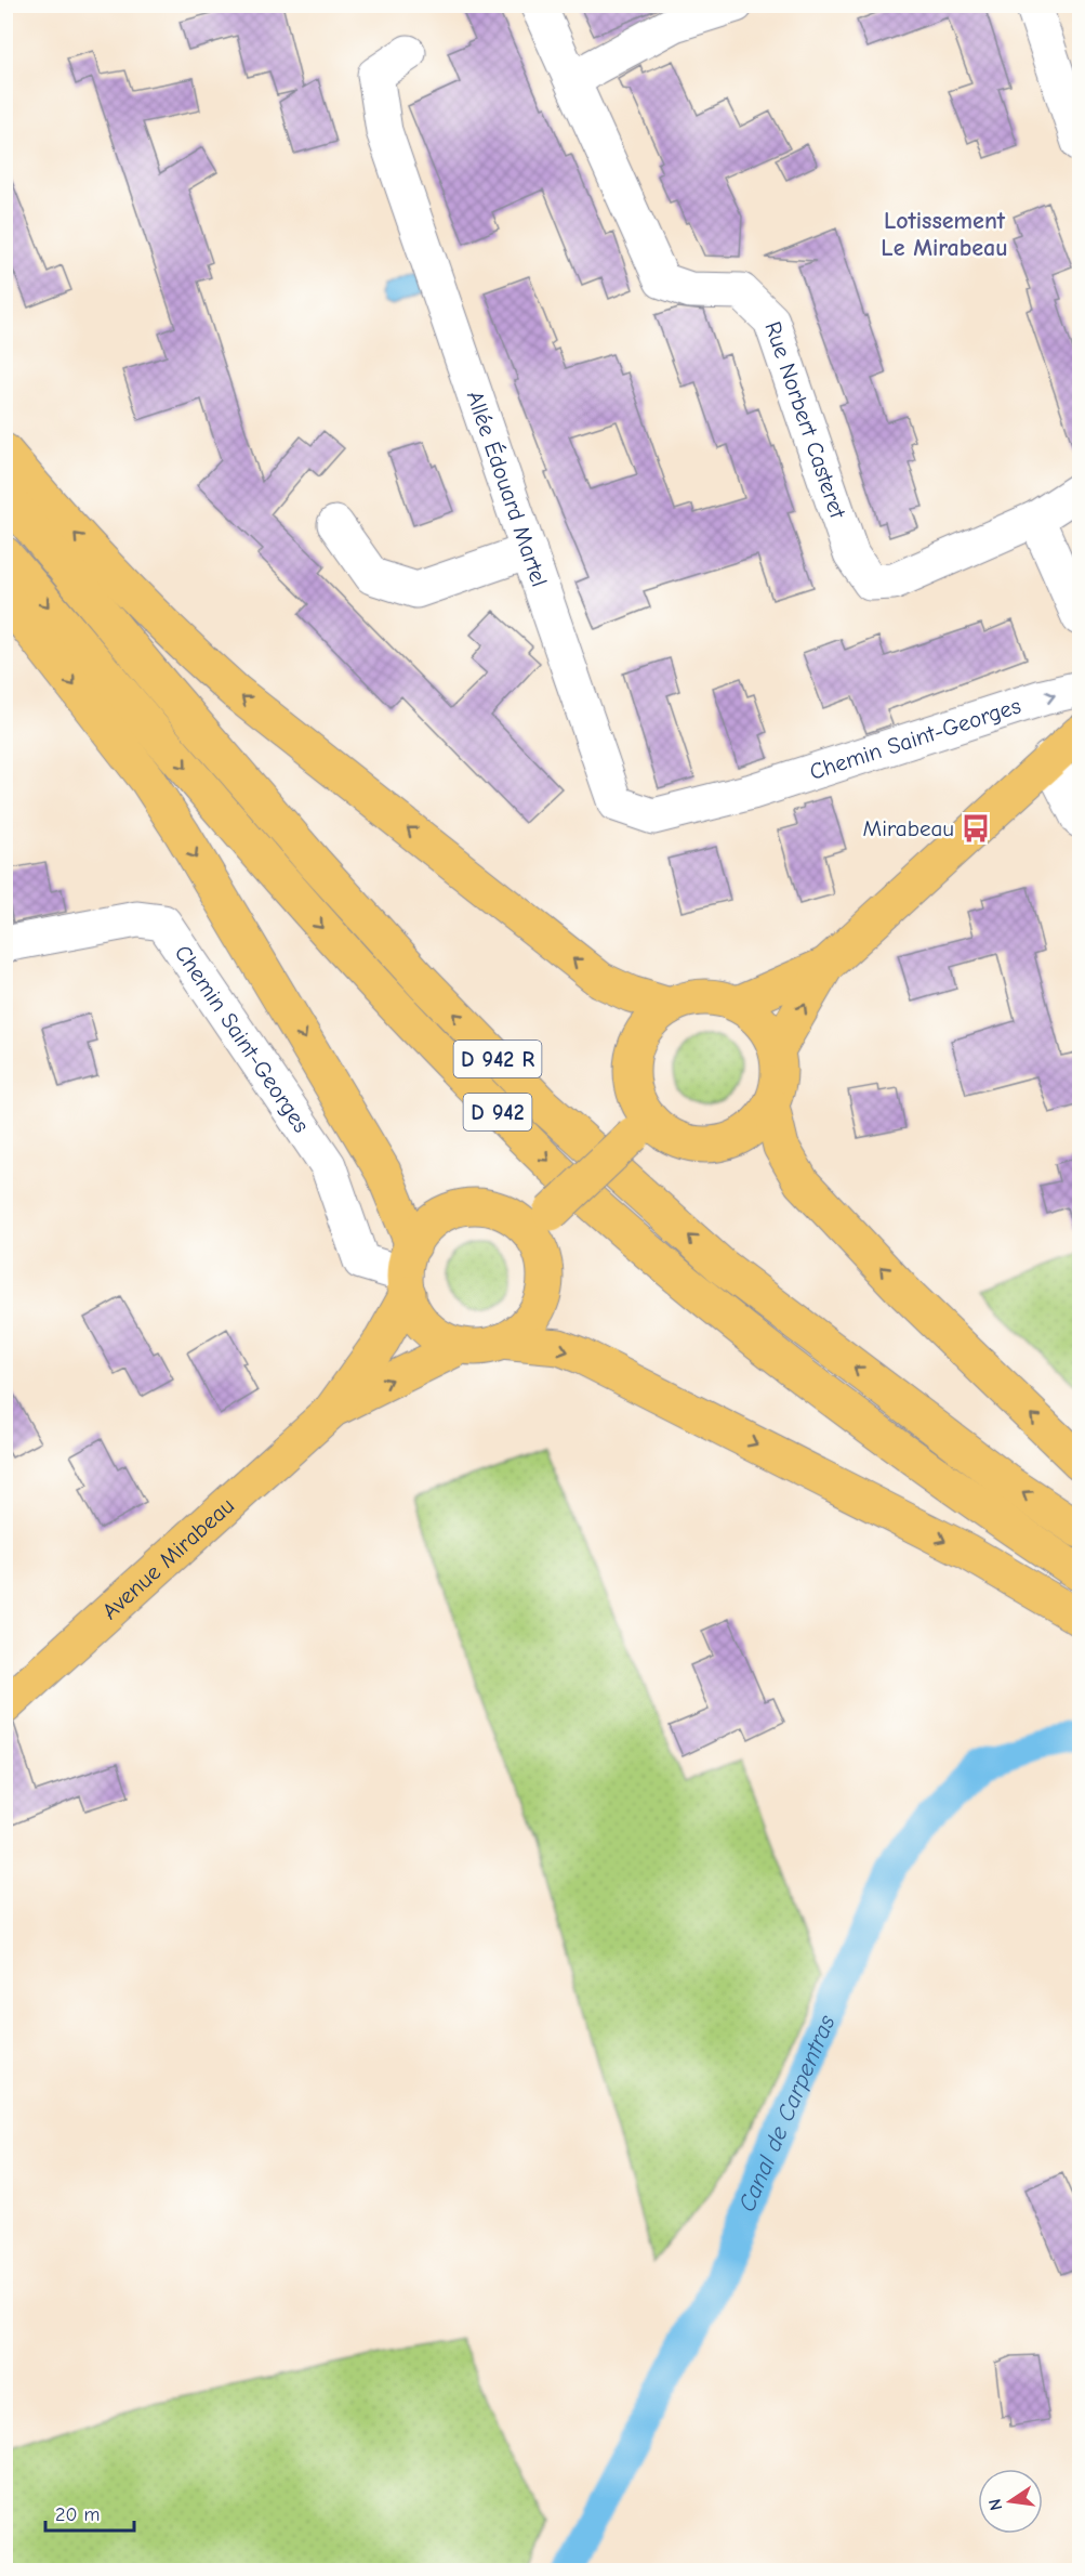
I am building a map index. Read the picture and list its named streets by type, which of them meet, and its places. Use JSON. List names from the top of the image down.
{
  "streets": {
    "main road": ["D 942 R", "D 942", "Avenue Mirabeau"],
    "street": ["Rue Norbert Casteret", "Allée Édouard Martel", "Chemin Saint-Georges"]
  },
  "crossings": [
    ["Allée Édouard Martel", "Chemin Saint-Georges"]
  ],
  "one_way": ["Chemin Saint-Georges"],
  "districts": ["Lotissement Le Mirabeau"],
  "water": ["Canal de Carpentras"],
  "places": {
    "bus stop": ["Mirabeau"]
  },
  "scale_bar": "20 m",
  "north": "left"
}
